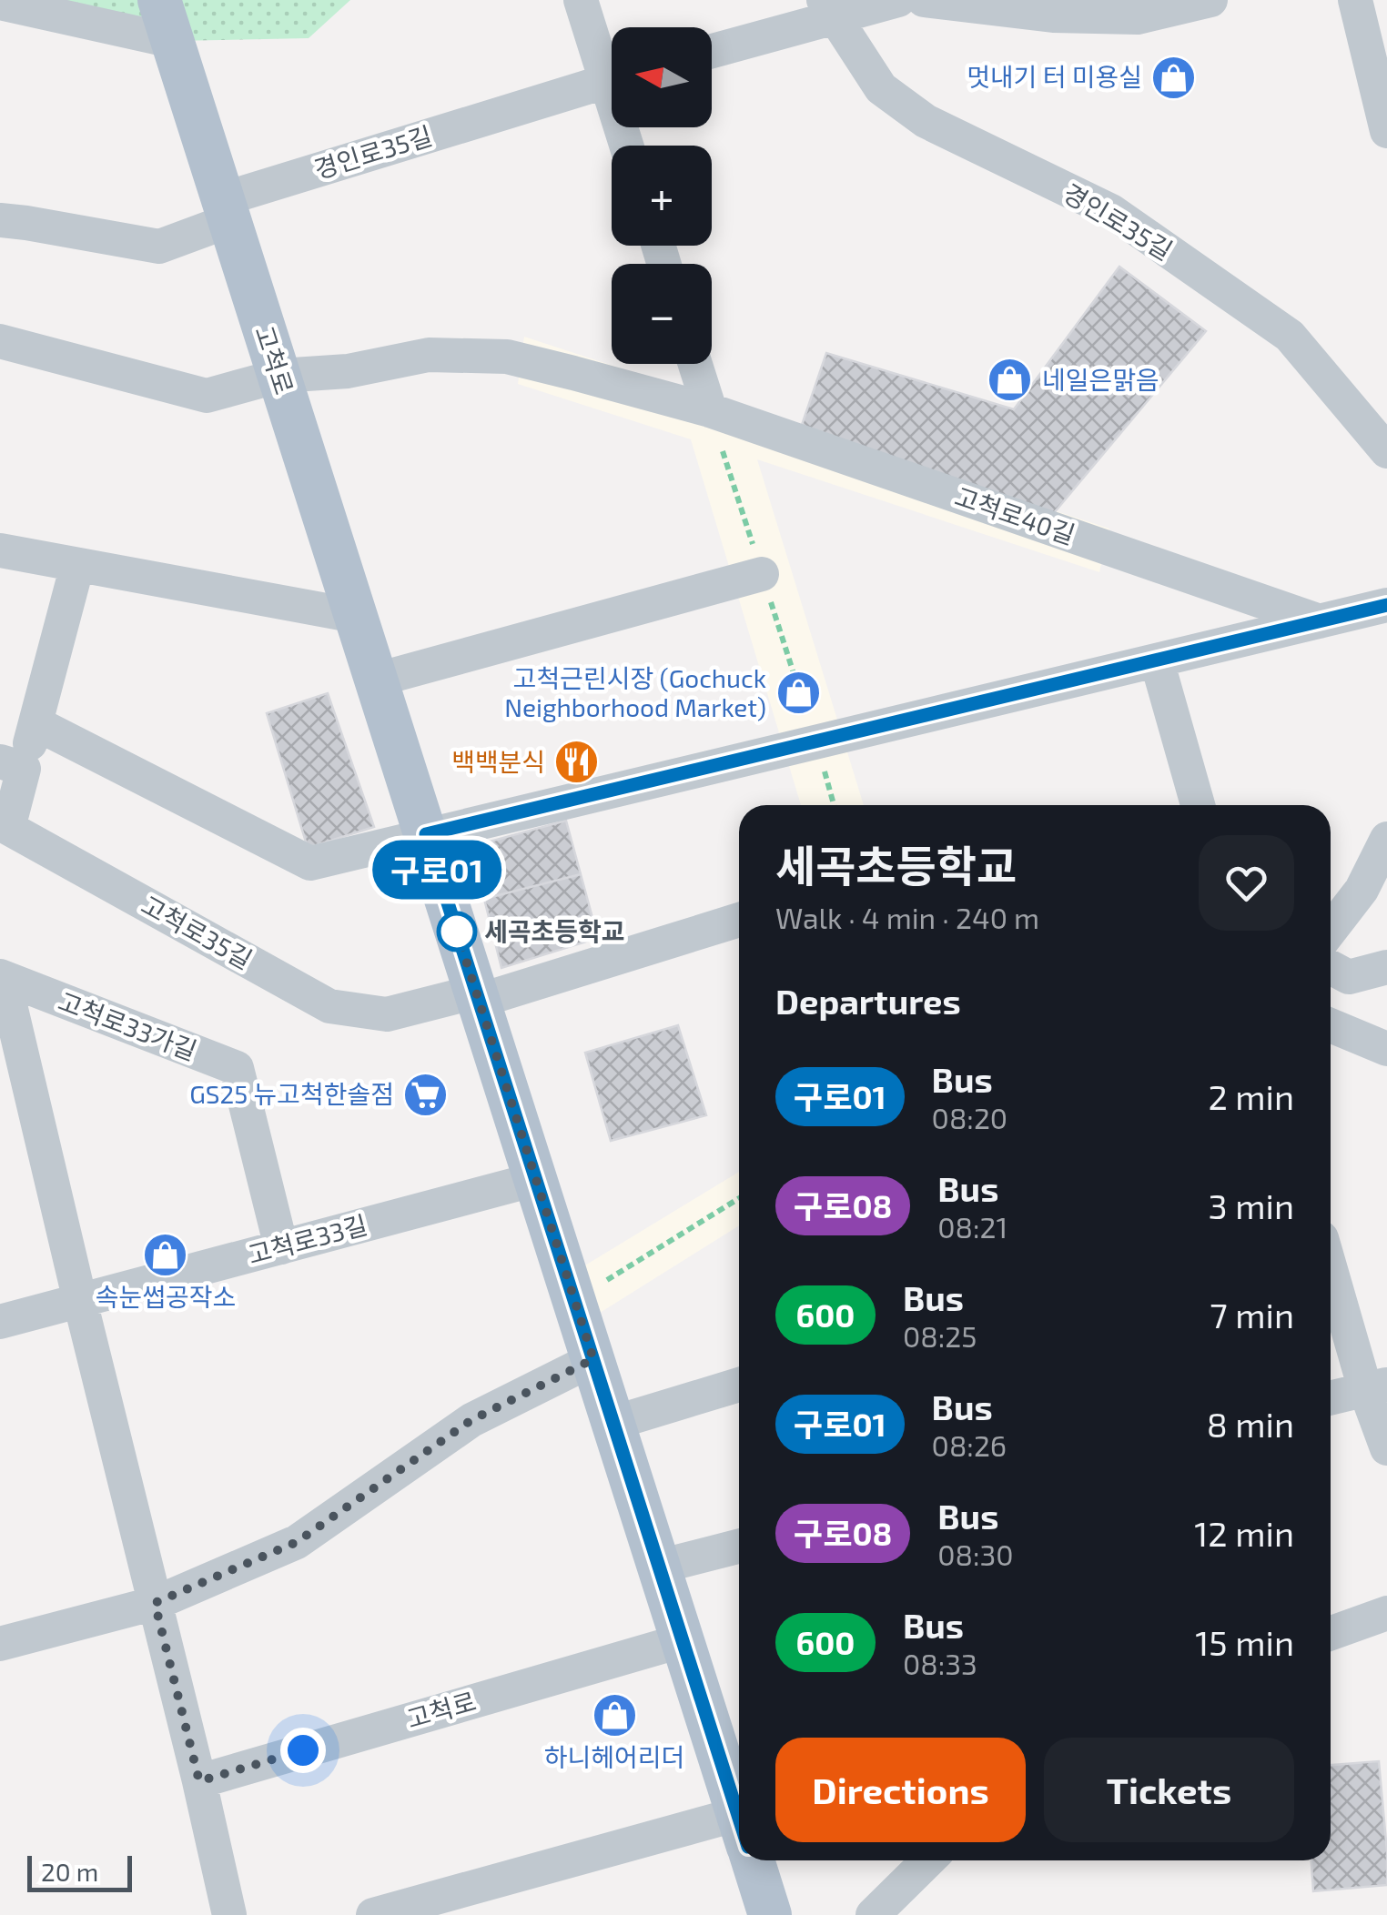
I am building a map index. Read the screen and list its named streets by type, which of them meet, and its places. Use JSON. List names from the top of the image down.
{
  "streets": {
    "main road": ["고척로"],
    "street": [
      "경인로35길",
      "고척로40길",
      "고척로35길",
      "고척로33가길",
      "고척로33길"
    ]
  },
  "crossings": [
    ["경인로35길", "고척로"],
    ["고척로", "고척로40길"],
    ["고척로", "고척로35길"],
    ["고척로", "고척로33길"],
    ["고척로33가길", "고척로33길"]
  ],
  "places": {
    "shop": [
      "멋내기 터 미용실",
      "네일은맑음",
      "고척근린시장 (Gochuck Neighborhood Market)",
      "속눈썹공작소",
      "하니헤어리더"
    ],
    "restaurant": ["백백분식"],
    "other": ["세곡초등학교"],
    "supermarket": ["GS25 뉴고척한솔점"]
  },
  "lines": ["bus line 구로01"],
  "scale_bar": "20 m",
  "north": "left",
  "page": {
    "on_map": "구로01",
    "map_buttons": ["+", "−"],
    "heading": [
      ["세곡초등학교", "Walk · 4 min · 240 m"],
      "Departures"
    ],
    "list": [
      {
        "mark": "구로01",
        "name": "Bus",
        "note": "08:20",
        "value": "2 min"
      },
      {
        "mark": "구로08",
        "name": "Bus",
        "note": "08:21",
        "value": "3 min"
      },
      {
        "mark": "600",
        "name": "Bus",
        "note": "08:25",
        "value": "7 min"
      },
      {
        "mark": "구로01",
        "name": "Bus",
        "note": "08:26",
        "value": "8 min"
      },
      {
        "mark": "구로08",
        "name": "Bus",
        "note": "08:30",
        "value": "12 min"
      },
      {
        "mark": "600",
        "name": "Bus",
        "note": "08:33",
        "value": "15 min"
      }
    ],
    "buttons": ["Directions", "Tickets"],
    "scale": "20 m"
  }
}
